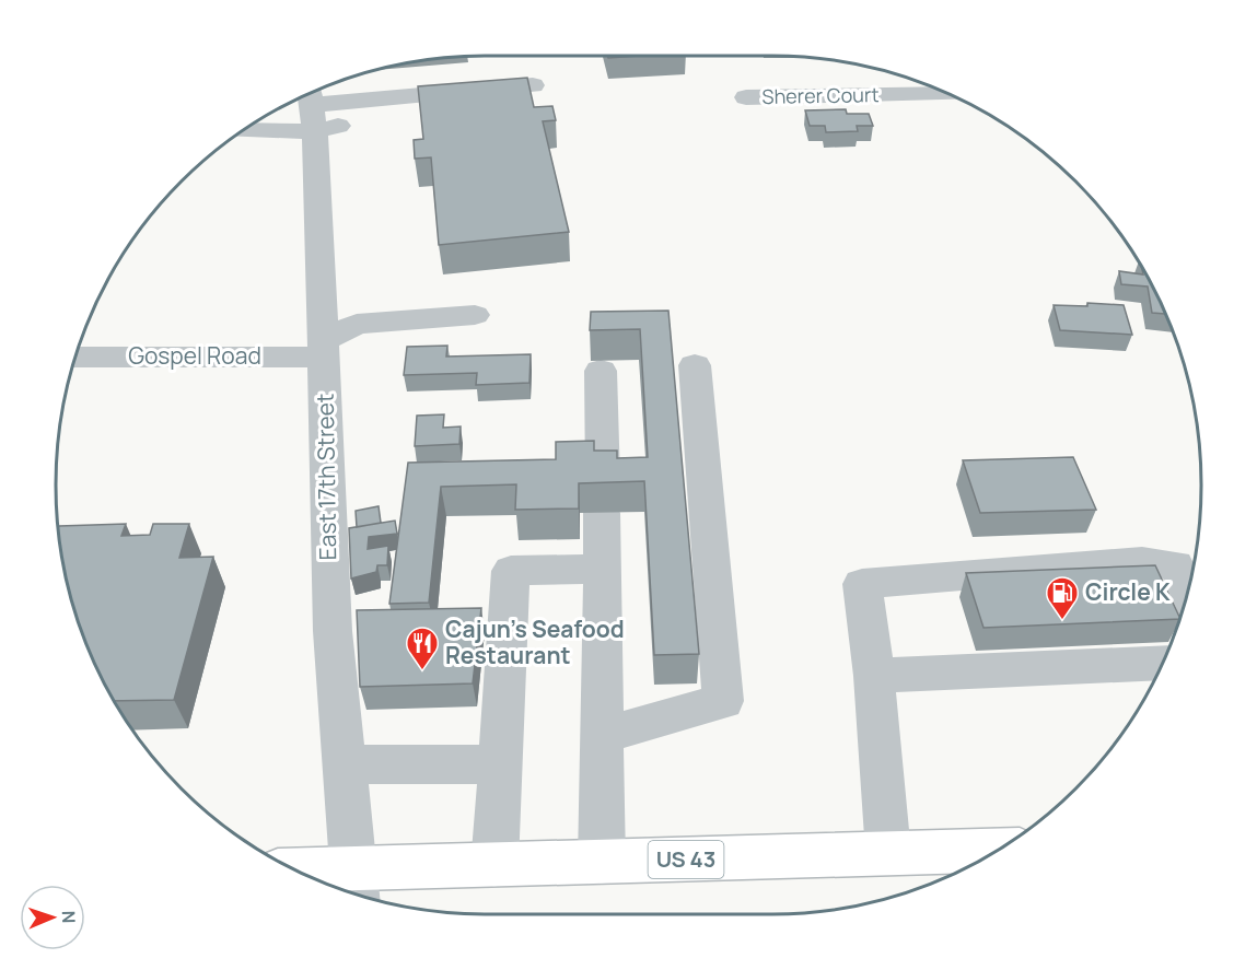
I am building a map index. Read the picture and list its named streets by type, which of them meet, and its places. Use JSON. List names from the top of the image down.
{
  "streets": {
    "highway": ["US 43"],
    "street": ["Sherer Court", "Gospel Road", "East 17th Street"]
  },
  "crossings": [
    ["Gospel Road", "East 17th Street"],
    ["East 17th Street", "US 43"]
  ],
  "places": {
    "fuel station": ["Circle K"],
    "restaurant": ["Cajun's Seafood Restaurant"]
  },
  "north": "right"
}
